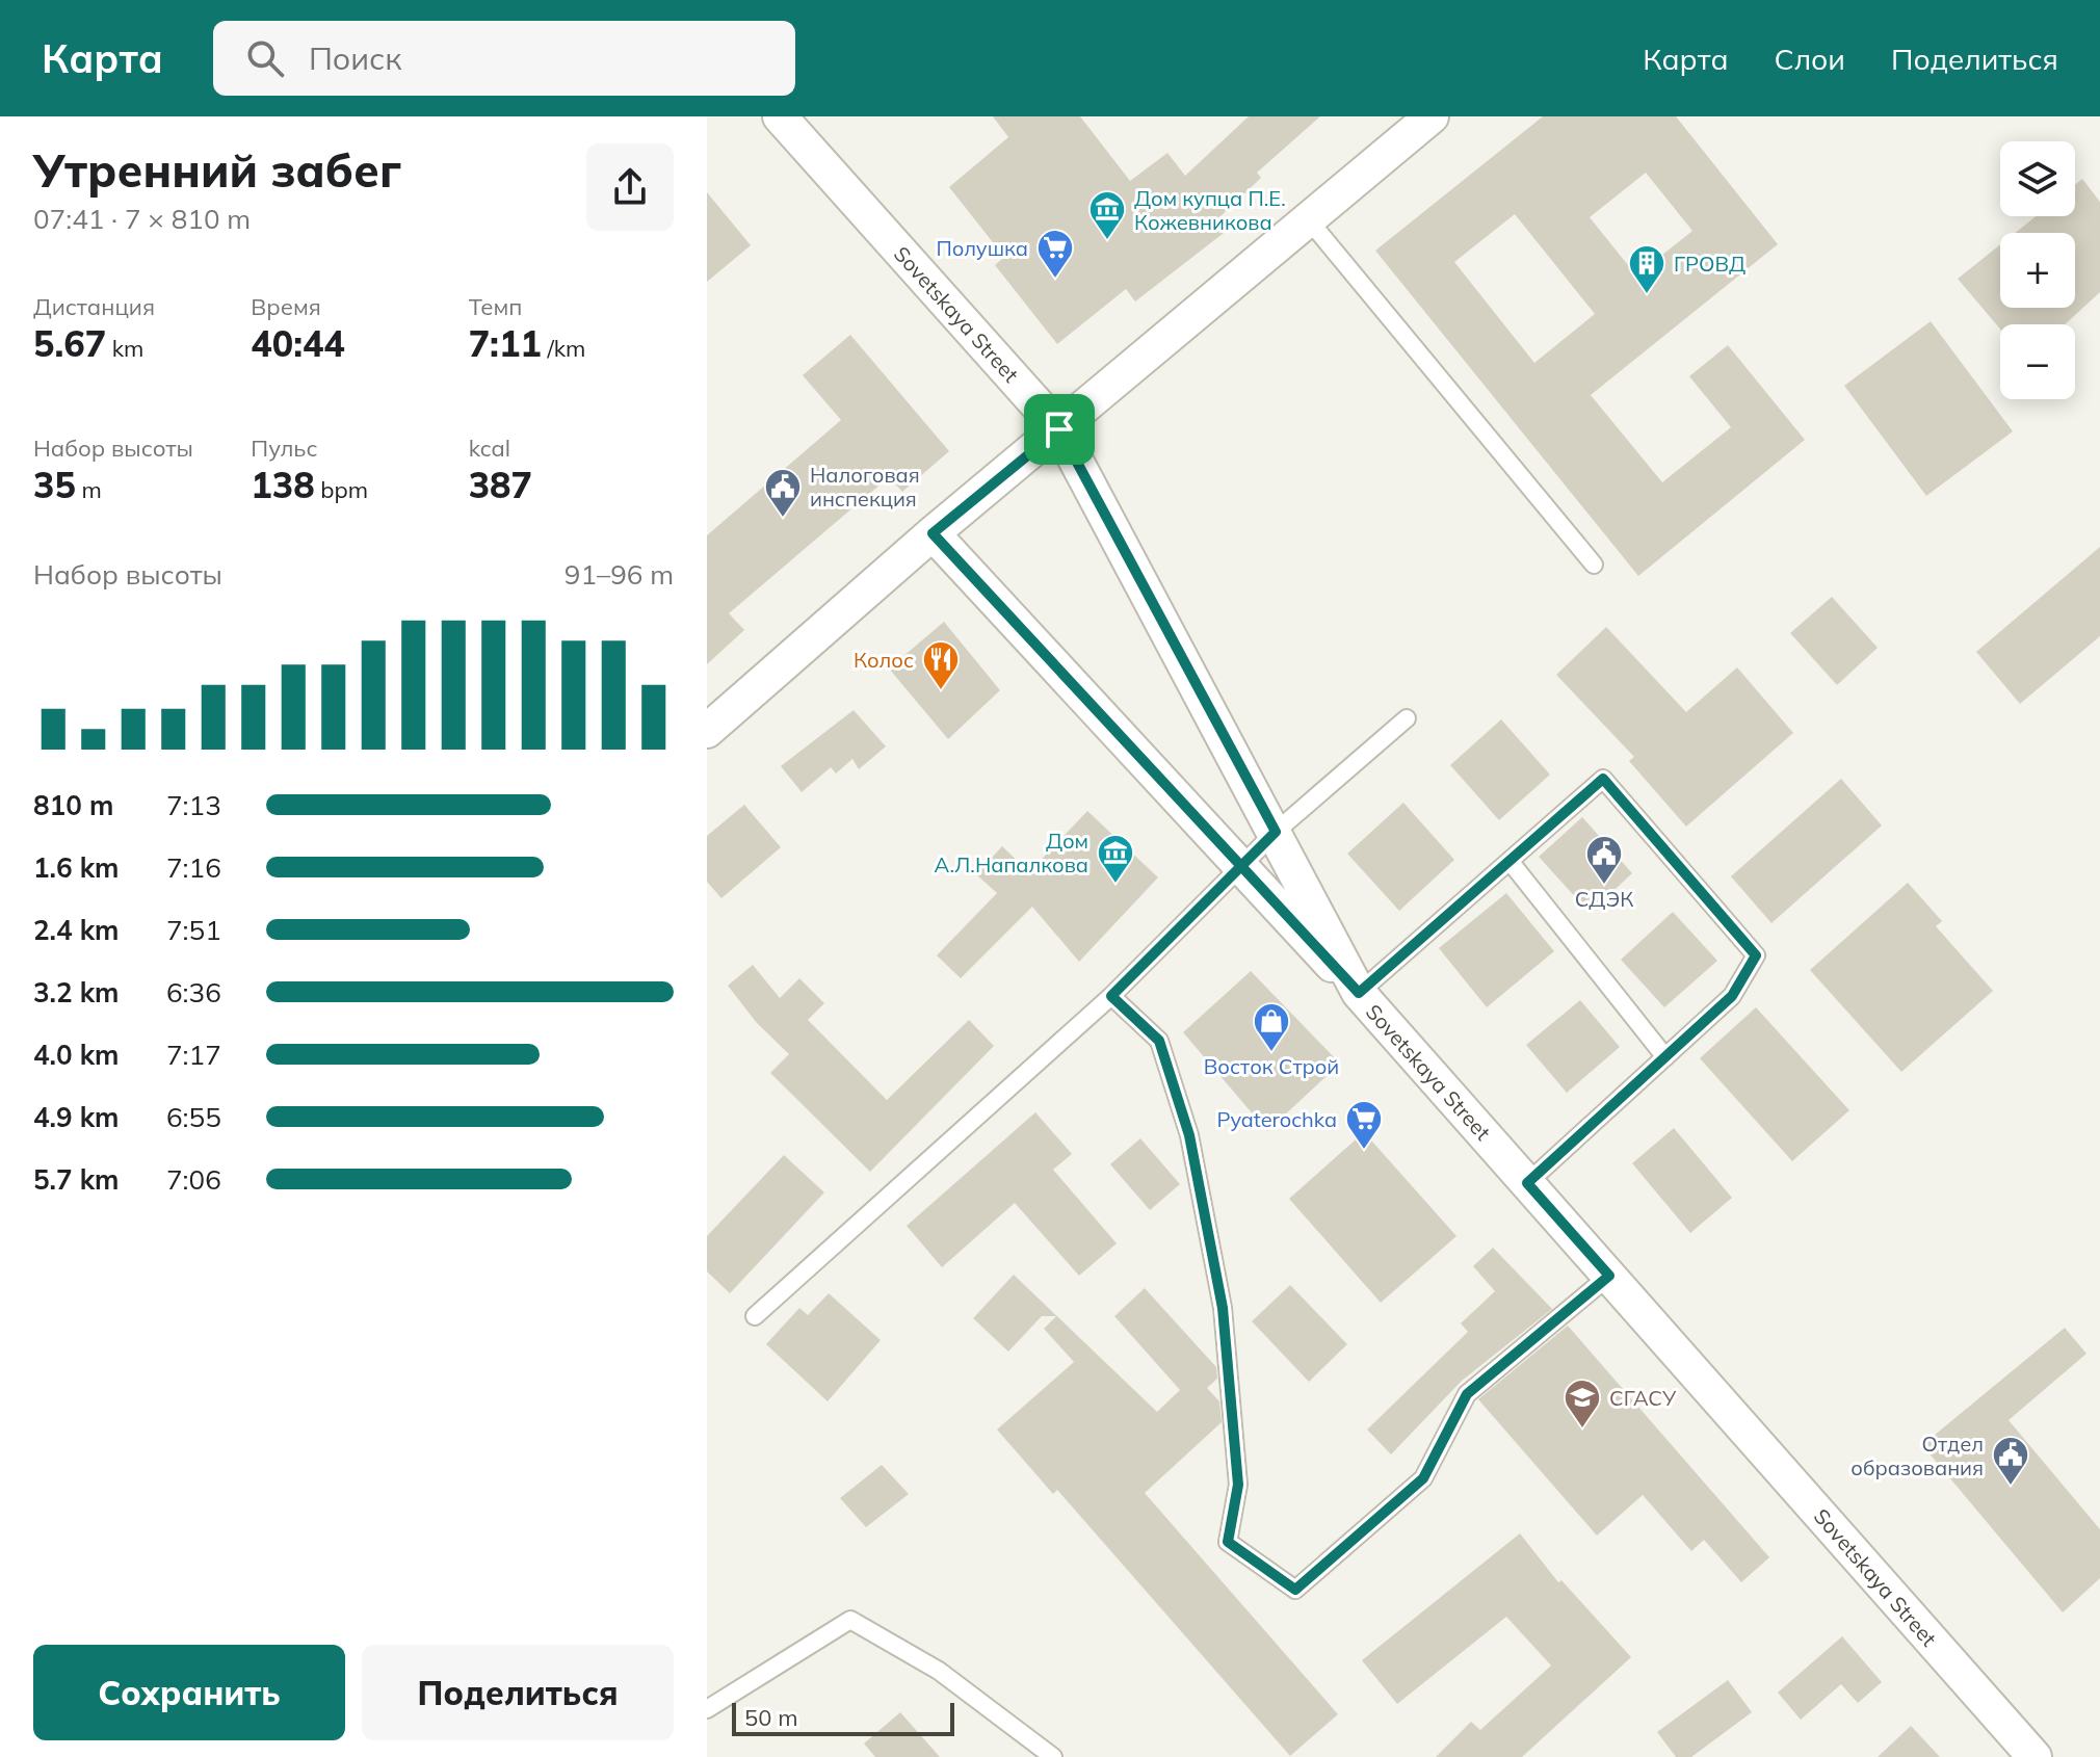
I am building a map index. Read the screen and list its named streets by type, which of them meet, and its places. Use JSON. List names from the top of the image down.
{
  "streets": {
    "street": ["Sovetskaya Street"]
  },
  "places": {
    "museum": ["Дом купца П.Е. Кожевникова", "Дом А.Л.Напалкова"],
    "supermarket": ["Полушка", "Pyaterochka"],
    "building": ["ГРОВД"],
    "public building": ["Налоговая инспекция", "СДЭК", "Отдел образования"],
    "restaurant": ["Колос"],
    "shop": ["Восток Строй"],
    "school or university": ["СГАСУ"]
  },
  "scale_bar": "50 m",
  "page": {
    "header": "Карта",
    "search": "Поиск",
    "nav": ["Карта", "Слои", "Поделиться"],
    "heading": ["Утренний забег", "07:41 · 7 × 810 m"],
    "map_buttons": ["+", "−"],
    "stats": [
      ["Дистанция", "5.67 km"],
      ["Время", "40:44"],
      ["Темп", "7:11 /km"],
      ["Набор высоты", "35 m"],
      ["Пульс", "138 bpm"],
      ["kcal", "387"]
    ],
    "chart": ["Набор высоты", "91–96 m"],
    "list": [
      {
        "name": "810 m",
        "note": "7:13"
      },
      {
        "name": "1.6 km",
        "note": "7:16"
      },
      {
        "name": "2.4 km",
        "note": "7:51"
      },
      {
        "name": "3.2 km",
        "note": "6:36"
      },
      {
        "name": "4.0 km",
        "note": "7:17"
      },
      {
        "name": "4.9 km",
        "note": "6:55"
      },
      {
        "name": "5.7 km",
        "note": "7:06"
      }
    ],
    "buttons": ["Сохранить", "Поделиться"],
    "scale": "50 m"
  }
}
